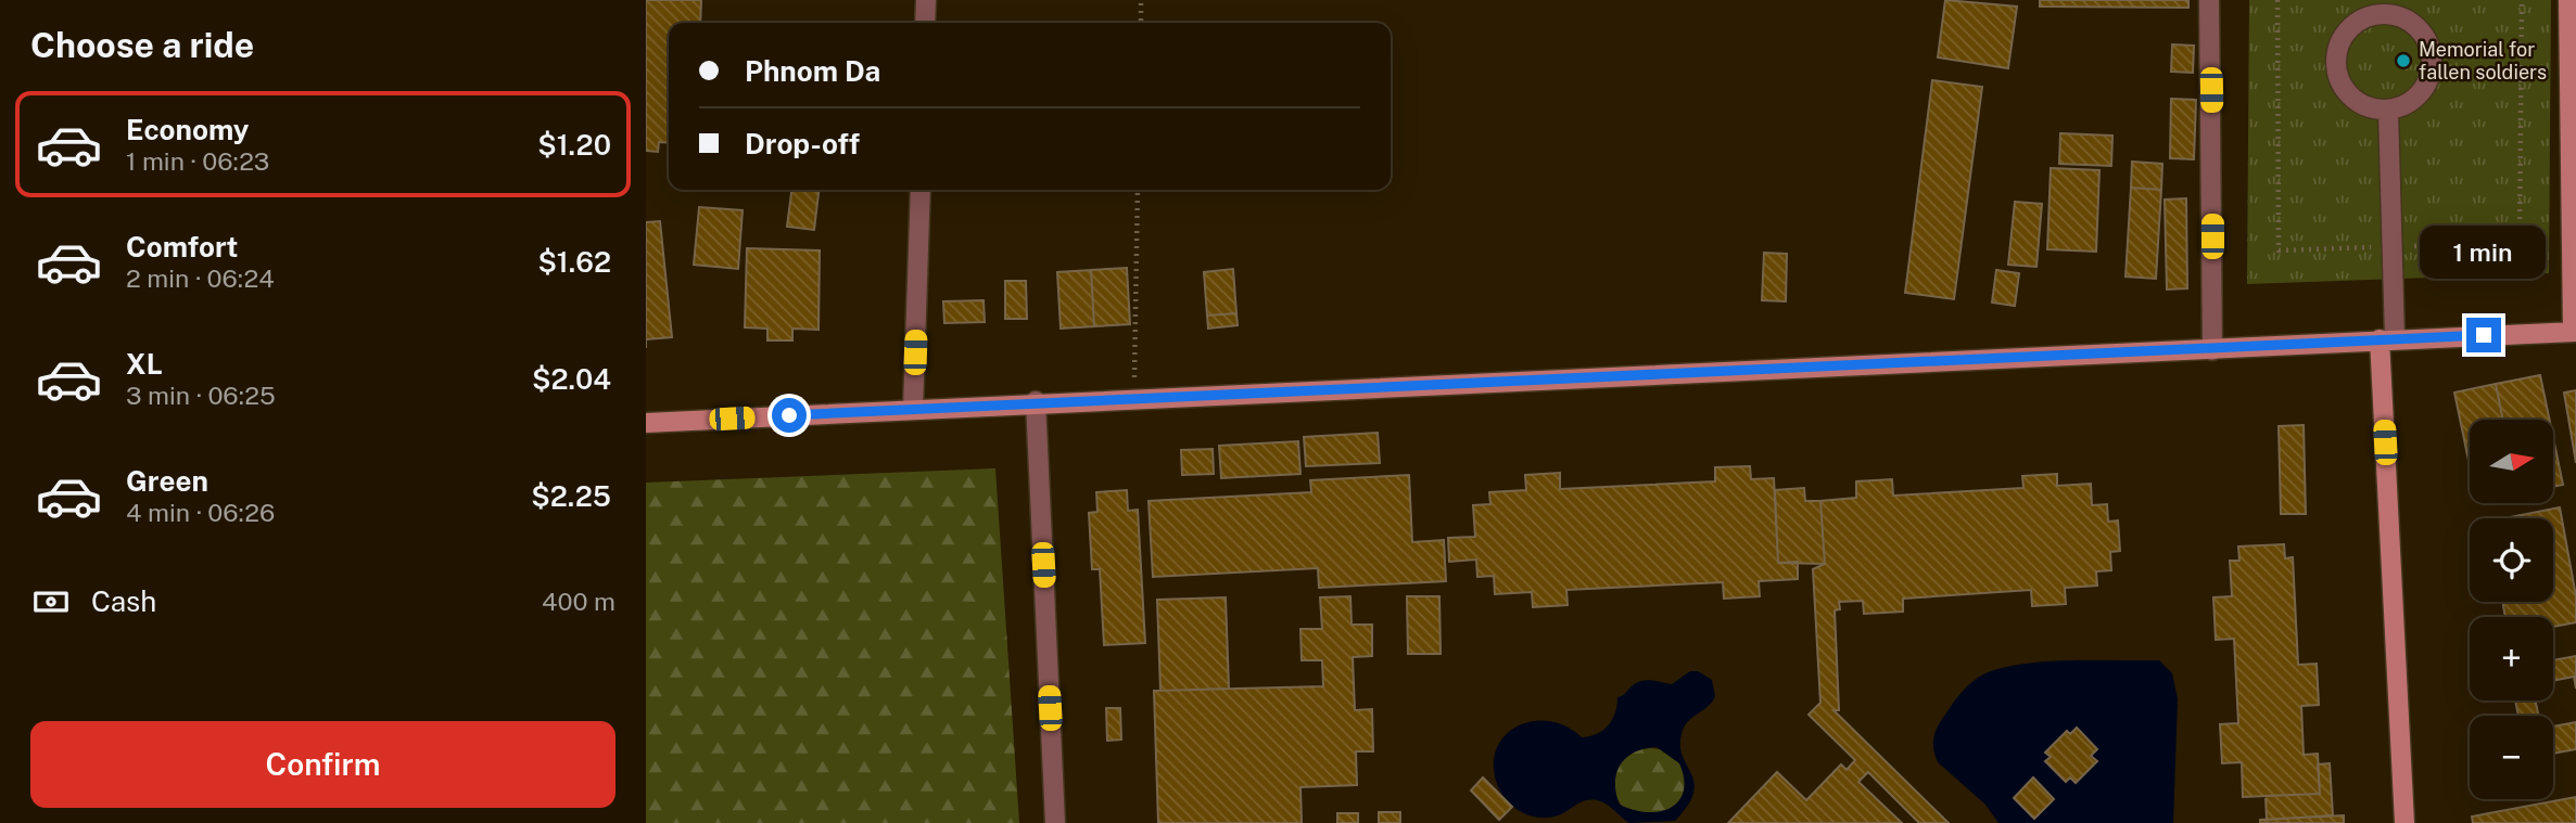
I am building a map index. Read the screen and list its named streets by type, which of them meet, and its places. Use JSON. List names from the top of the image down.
{
  "places": ["Memorial for fallen soldiers"],
  "north": "right",
  "page": {
    "heading": "Choose a ride",
    "banner": ["Phnom Da", "Drop-off"],
    "list": [
      {
        "name": "Economy",
        "note": "1 min · 06:23",
        "value": "$1.20"
      },
      {
        "name": "Comfort",
        "note": "2 min · 06:24",
        "value": "$1.62"
      },
      {
        "name": "XL",
        "note": "3 min · 06:25",
        "value": "$2.04"
      },
      {
        "name": "Green",
        "note": "4 min · 06:26",
        "value": "$2.25"
      }
    ],
    "bubble": "1 min",
    "map_buttons": ["+", "−"],
    "pay": ["Cash", "400 m"],
    "buttons": "Confirm"
  }
}
